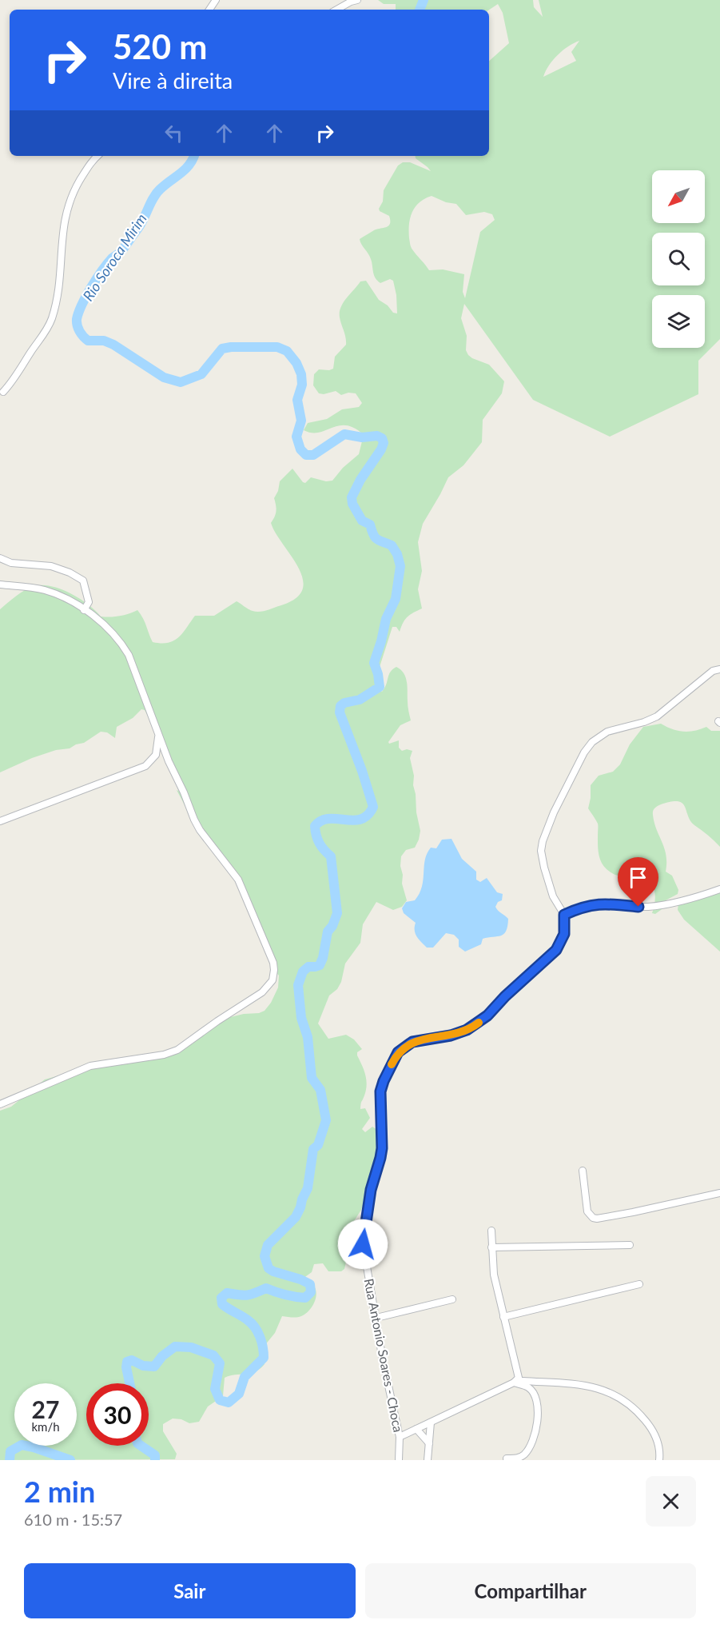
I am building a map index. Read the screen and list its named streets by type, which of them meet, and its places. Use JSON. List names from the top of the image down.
{
  "streets": {
    "street": ["Rua Antonio Soares - Choca"]
  },
  "water": ["Rio Soroca Mirim"],
  "north": "bottom left",
  "page": {
    "turn": ["520 m", "Vire à direita"],
    "speed": "27 km/h",
    "limit": "30",
    "heading": ["2 min", "610 m · 15:57"],
    "buttons": ["Sair", "Compartilhar"]
  }
}
